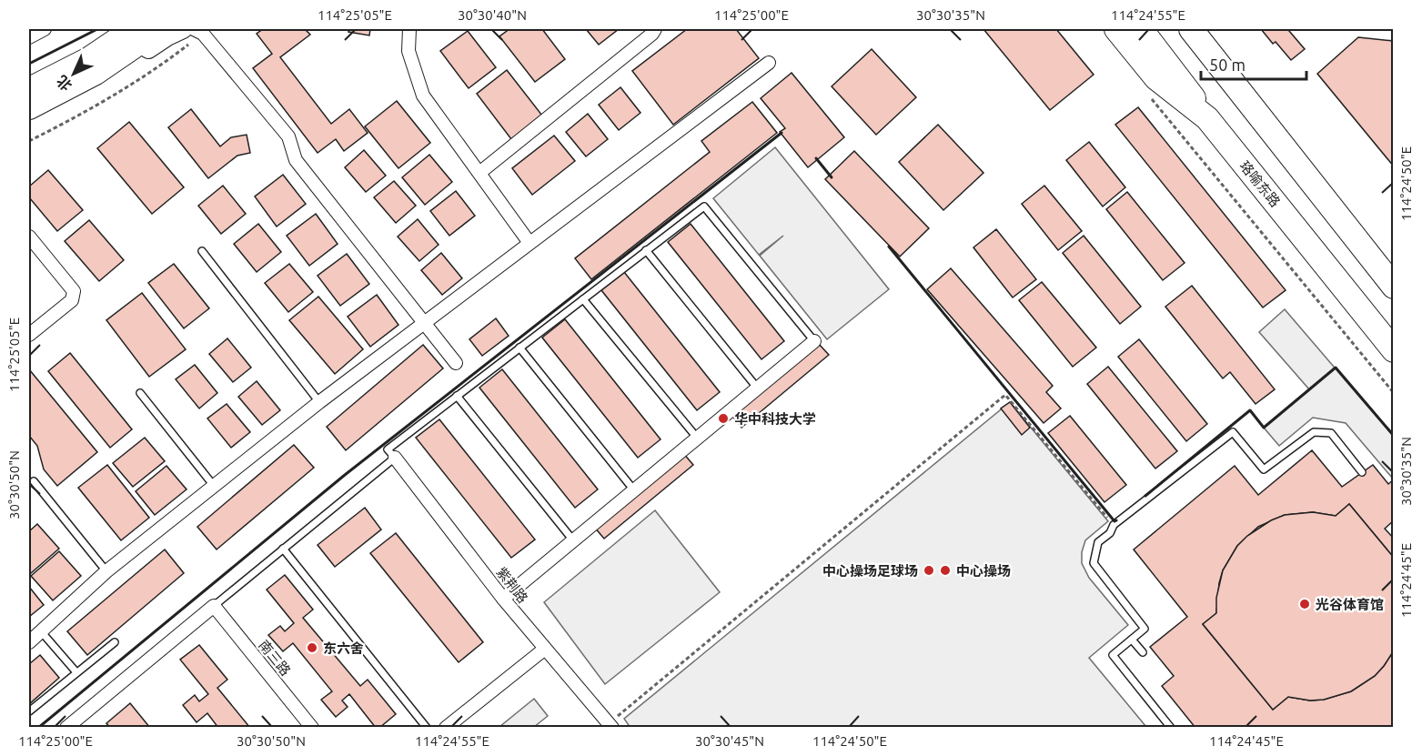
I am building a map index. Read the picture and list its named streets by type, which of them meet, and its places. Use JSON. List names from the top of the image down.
{
  "streets": {
    "highway": ["珞喻东路"],
    "street": ["紫荆路", "南三路"]
  },
  "places": [
    "华中科技大学",
    "中心操场足球场",
    "中心操场",
    "光谷体育馆",
    "东六舍"
  ],
  "scale_bar": "50 m",
  "north": "bottom left",
  "coordinates": [
    "114°25'05\"E",
    "30°30'40\"N",
    "114°25'00\"E",
    "30°30'35\"N",
    "114°24'55\"E",
    "114°24'50\"E",
    "30°30'50\"N",
    "114°24'45\"E",
    "30°30'45\"N"
  ]
}
